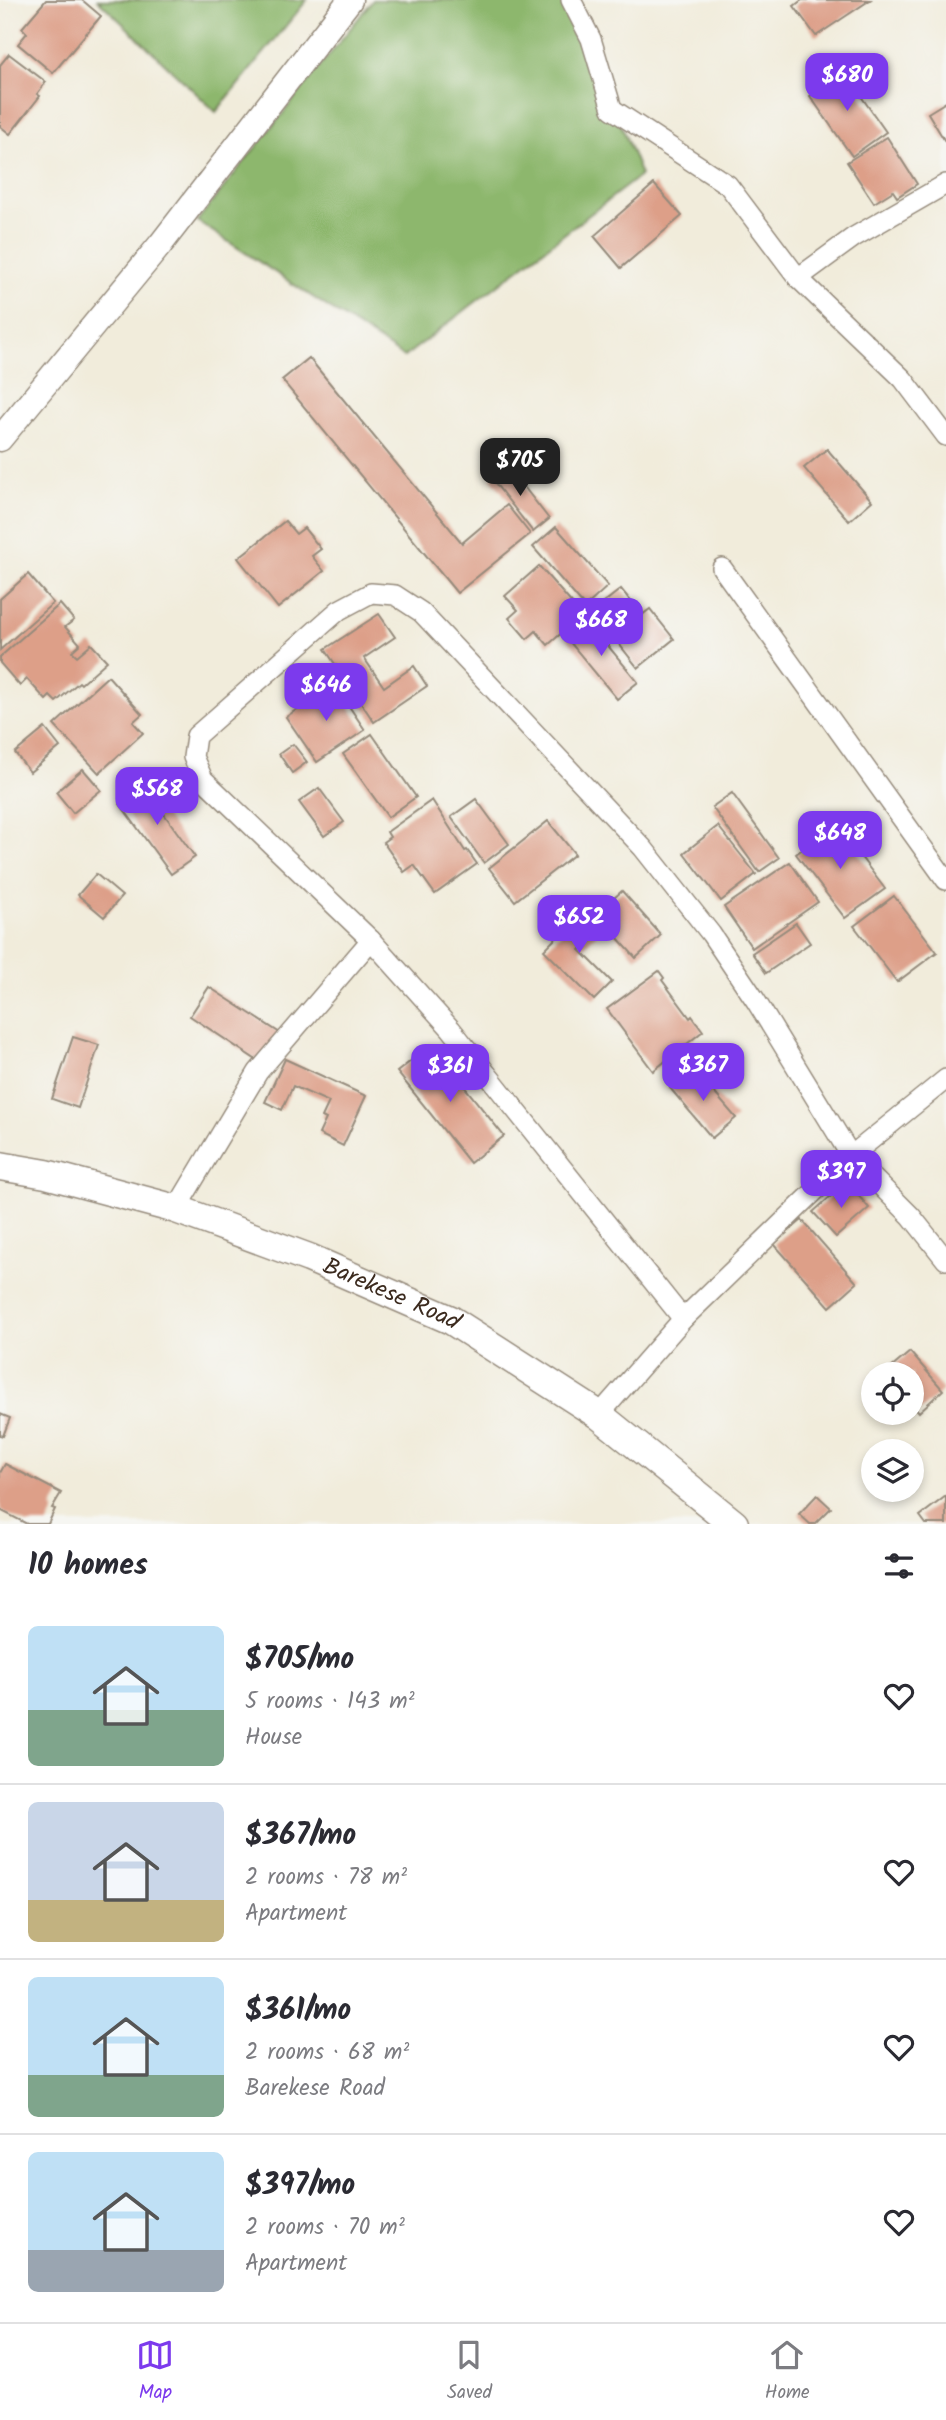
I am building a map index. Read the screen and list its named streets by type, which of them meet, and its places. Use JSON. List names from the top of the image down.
{
  "streets": {
    "main road": ["Barekese Road"]
  },
  "page": {
    "price": [
      "$680",
      "$705",
      "$668",
      "$646",
      "$568",
      "$648",
      "$652",
      "$367",
      "$361",
      "$397"
    ],
    "heading": "10 homes",
    "list": [
      {
        "name": "$705/mo",
        "note": "5 rooms · 143 m² · House"
      },
      {
        "name": "$367/mo",
        "note": "2 rooms · 78 m² · Apartment"
      },
      {
        "name": "$361/mo",
        "note": "2 rooms · 68 m² · Barekese Road"
      },
      {
        "name": "$397/mo",
        "note": "2 rooms · 70 m² · Apartment"
      }
    ],
    "tabs": ["Map", "Saved", "Home"]
  }
}
